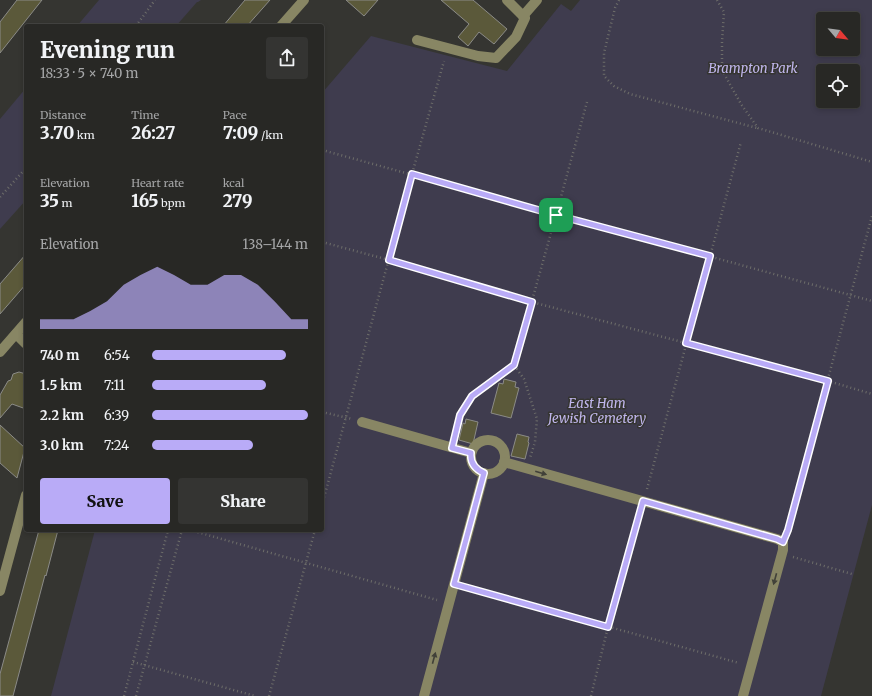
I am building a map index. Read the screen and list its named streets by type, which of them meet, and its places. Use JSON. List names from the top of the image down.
{
  "parks": ["Brampton Park", "East Ham Jewish Cemetery"],
  "north": "bottom right",
  "page": {
    "heading": ["Evening run", "18:33 · 5 × 740 m"],
    "stats": [
      ["Distance", "3.70 km"],
      ["Time", "26:27"],
      ["Pace", "7:09 /km"],
      ["Elevation", "35 m"],
      ["Heart rate", "165 bpm"],
      ["kcal", "279"]
    ],
    "chart": ["Elevation", "138–144 m"],
    "list": [
      {
        "name": "740 m",
        "note": "6:54"
      },
      {
        "name": "1.5 km",
        "note": "7:11"
      },
      {
        "name": "2.2 km",
        "note": "6:39"
      },
      {
        "name": "3.0 km",
        "note": "7:24"
      }
    ],
    "buttons": ["Save", "Share"]
  }
}
